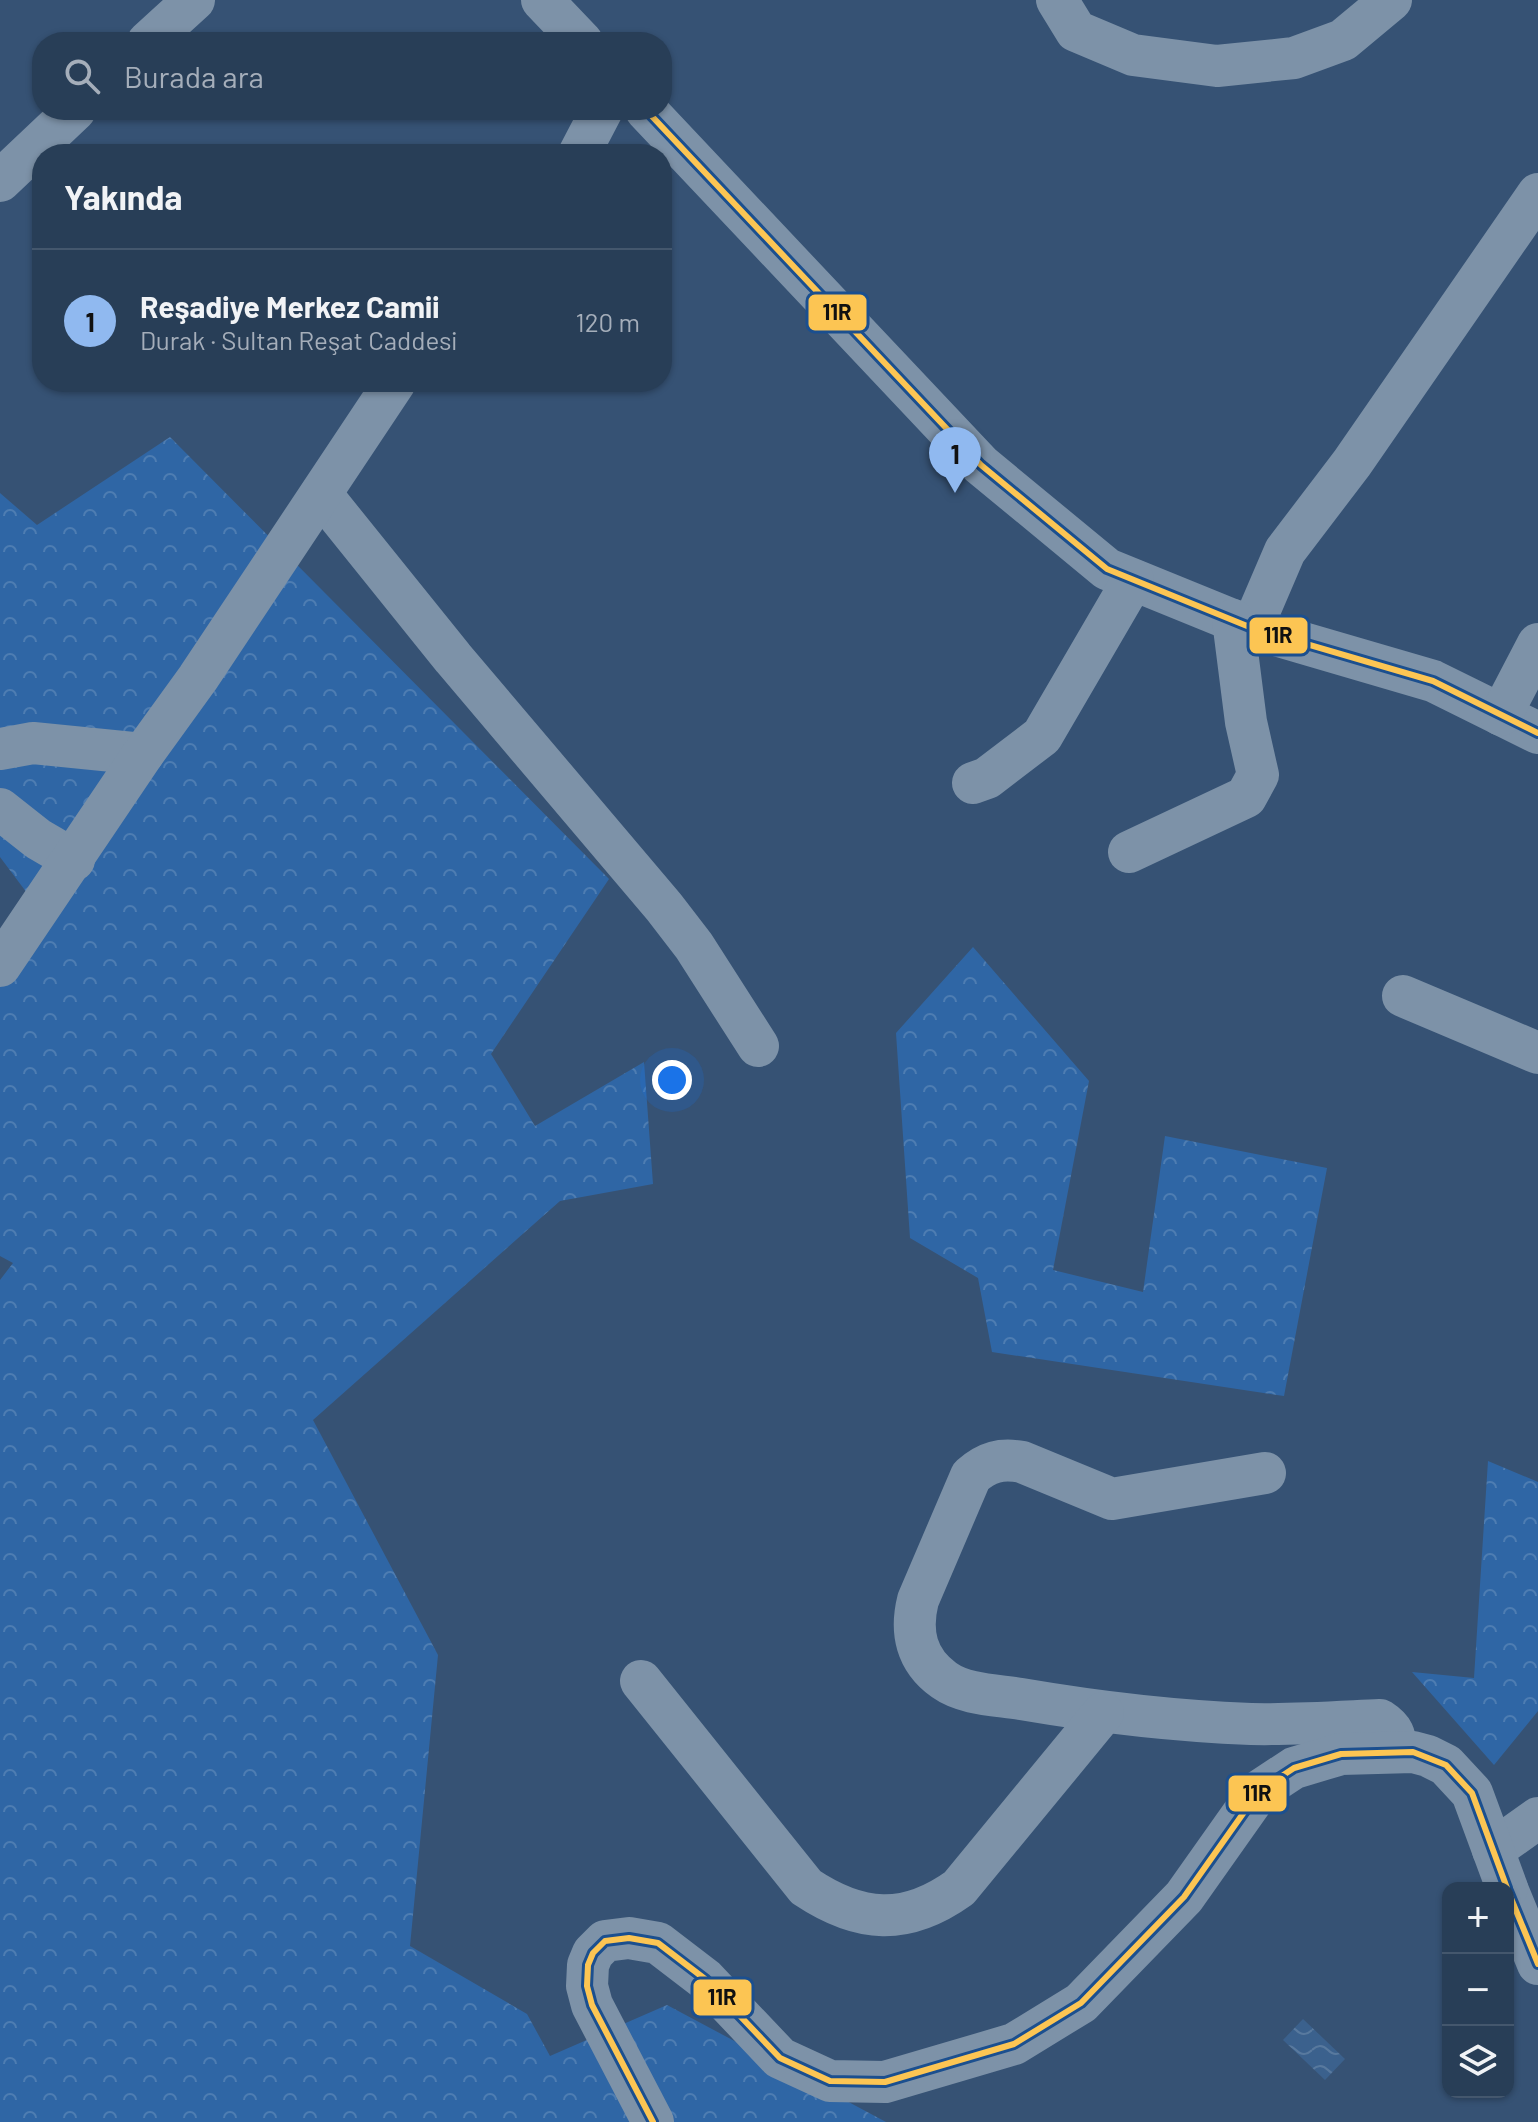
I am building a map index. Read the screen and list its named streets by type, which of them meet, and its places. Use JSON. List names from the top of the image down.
{
  "lines": ["transit line 11R"],
  "page": {
    "search": "Burada ara",
    "heading": "Yakında",
    "list": [
      {
        "mark": "1",
        "name": "Reşadiye Merkez Camii",
        "note": "Durak · Sultan Reşat Caddesi",
        "value": "120 m"
      }
    ],
    "pins": "1",
    "map_buttons": ["+", "−"]
  }
}
